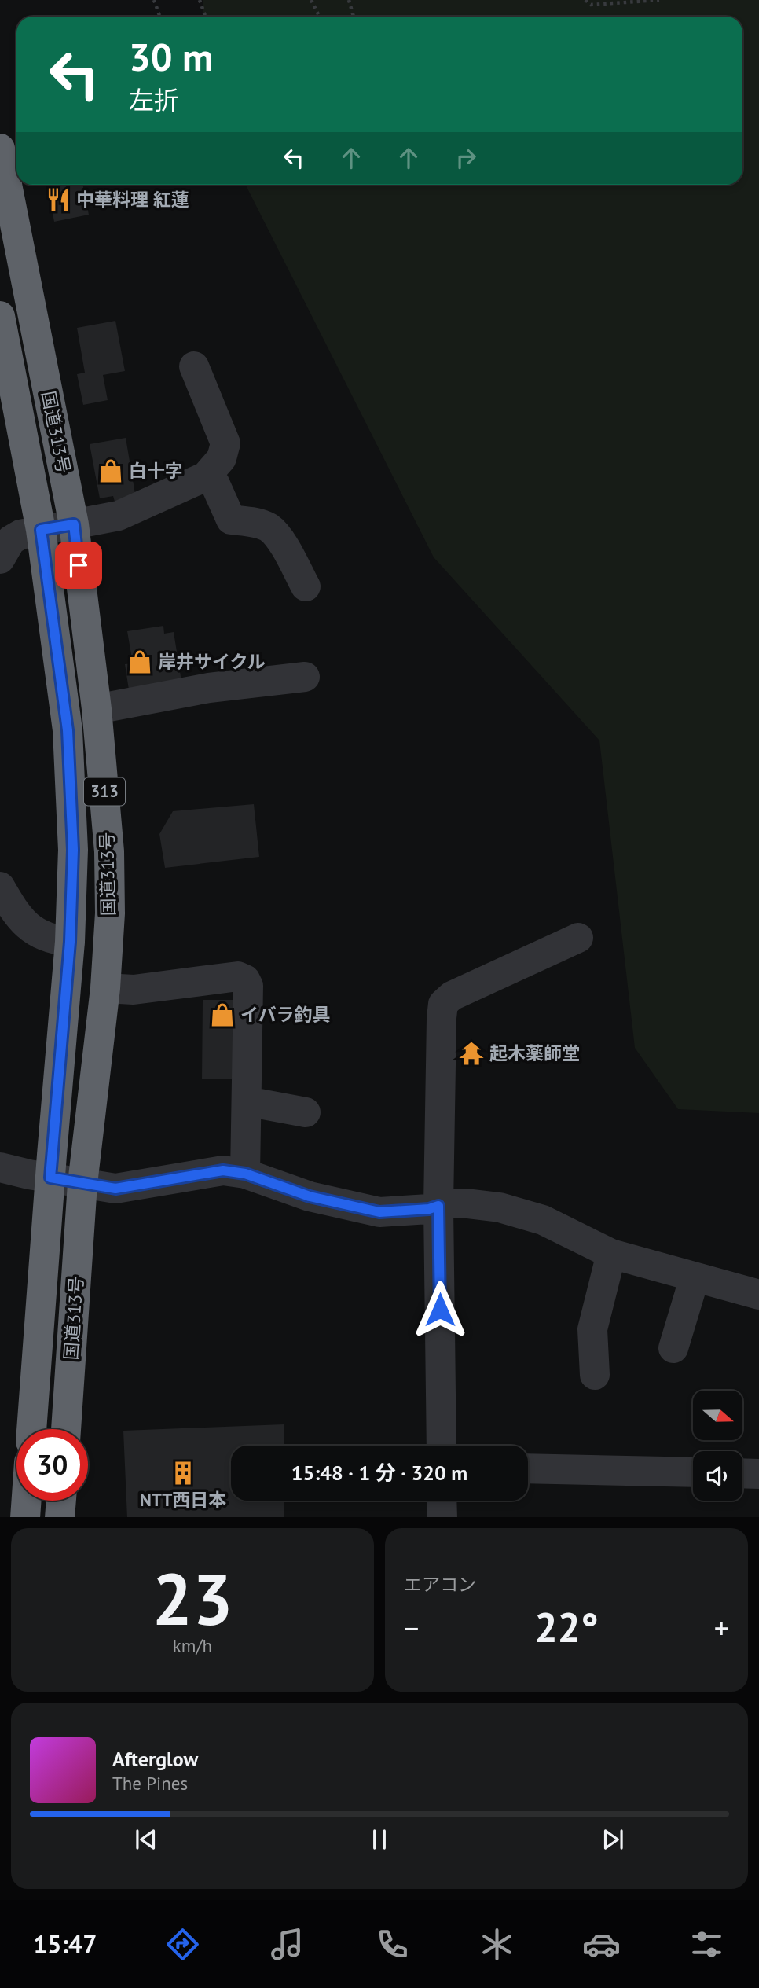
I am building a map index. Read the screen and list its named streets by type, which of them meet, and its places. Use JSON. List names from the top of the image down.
{
  "streets": {
    "highway": ["国道313号", "313"]
  },
  "places": {
    "restaurant": ["中華料理 紅蓮"],
    "shop": ["白十字", "岸井サイクル", "イバラ釣具"],
    "temple": ["起木薬師堂"],
    "building": ["NTT西日本"]
  },
  "north": "right",
  "page": {
    "turn": ["30 m", "左折"],
    "limit": "30",
    "trip": "15:48 · 1 分 · 320 m",
    "tile": [
      ["23", "km/h"],
      "エアコン"
    ],
    "heat": ["−", "22°", "+"],
    "song": ["Afterglow", "The Pines"],
    "tabs": "15:47"
  }
}
